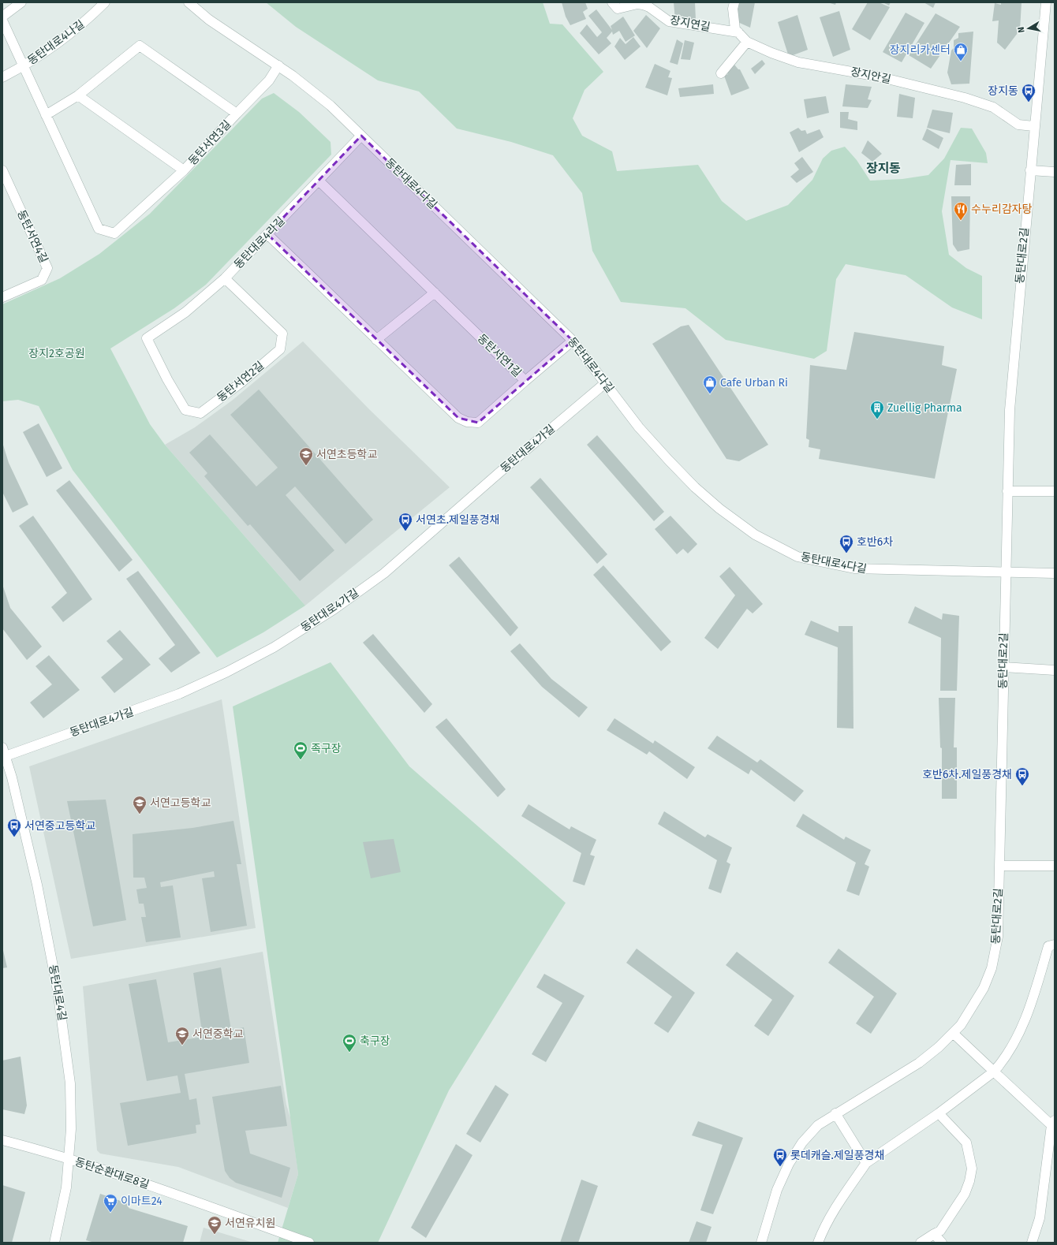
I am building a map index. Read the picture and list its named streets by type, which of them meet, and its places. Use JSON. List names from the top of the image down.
{
  "streets": {
    "street": [
      "장지연길",
      "동탄대로4나길",
      "장지안길",
      "동탄서연3길",
      "동탄대로4다길",
      "동탄서연4길",
      "동탄대로4라길",
      "동탄대로2길",
      "동탄서연1길",
      "동탄서연2길",
      "동탄대로4가길",
      "동탄대로4길",
      "동탄순환대로8길"
    ]
  },
  "crossings": [
    ["장지연길", "장지안길"],
    ["동탄대로4나길", "동탄서연3길"],
    ["장지안길", "동탄대로2길"],
    ["동탄대로4다길", "동탄대로4라길"],
    ["동탄대로4다길", "동탄대로2길"],
    ["동탄대로4다길", "동탄대로4가길"],
    ["동탄대로4라길", "동탄서연1길"],
    ["동탄대로4라길", "동탄서연2길"],
    ["동탄대로4가길", "동탄대로4길"],
    ["동탄대로4길", "동탄순환대로8길"]
  ],
  "districts": ["장지동"],
  "parks": ["장지2호공원"],
  "places": {
    "shop": ["장지리카센터", "Cafe Urban Ri"],
    "bus stop": [
      "장지동",
      "서연초.제일풍경채",
      "호반6차",
      "호반6차.제일풍경채",
      "서연중고등학교",
      "롯데캐슬.제일풍경채"
    ],
    "restaurant": ["수누리감자탕"],
    "building": ["Zuellig Pharma"],
    "school or university": [
      "서연초등학교",
      "서연고등학교",
      "서연중학교",
      "서연유치원"
    ],
    "sports": ["족구장", "축구장"],
    "supermarket": ["이마트24"]
  },
  "north": "left"
}
